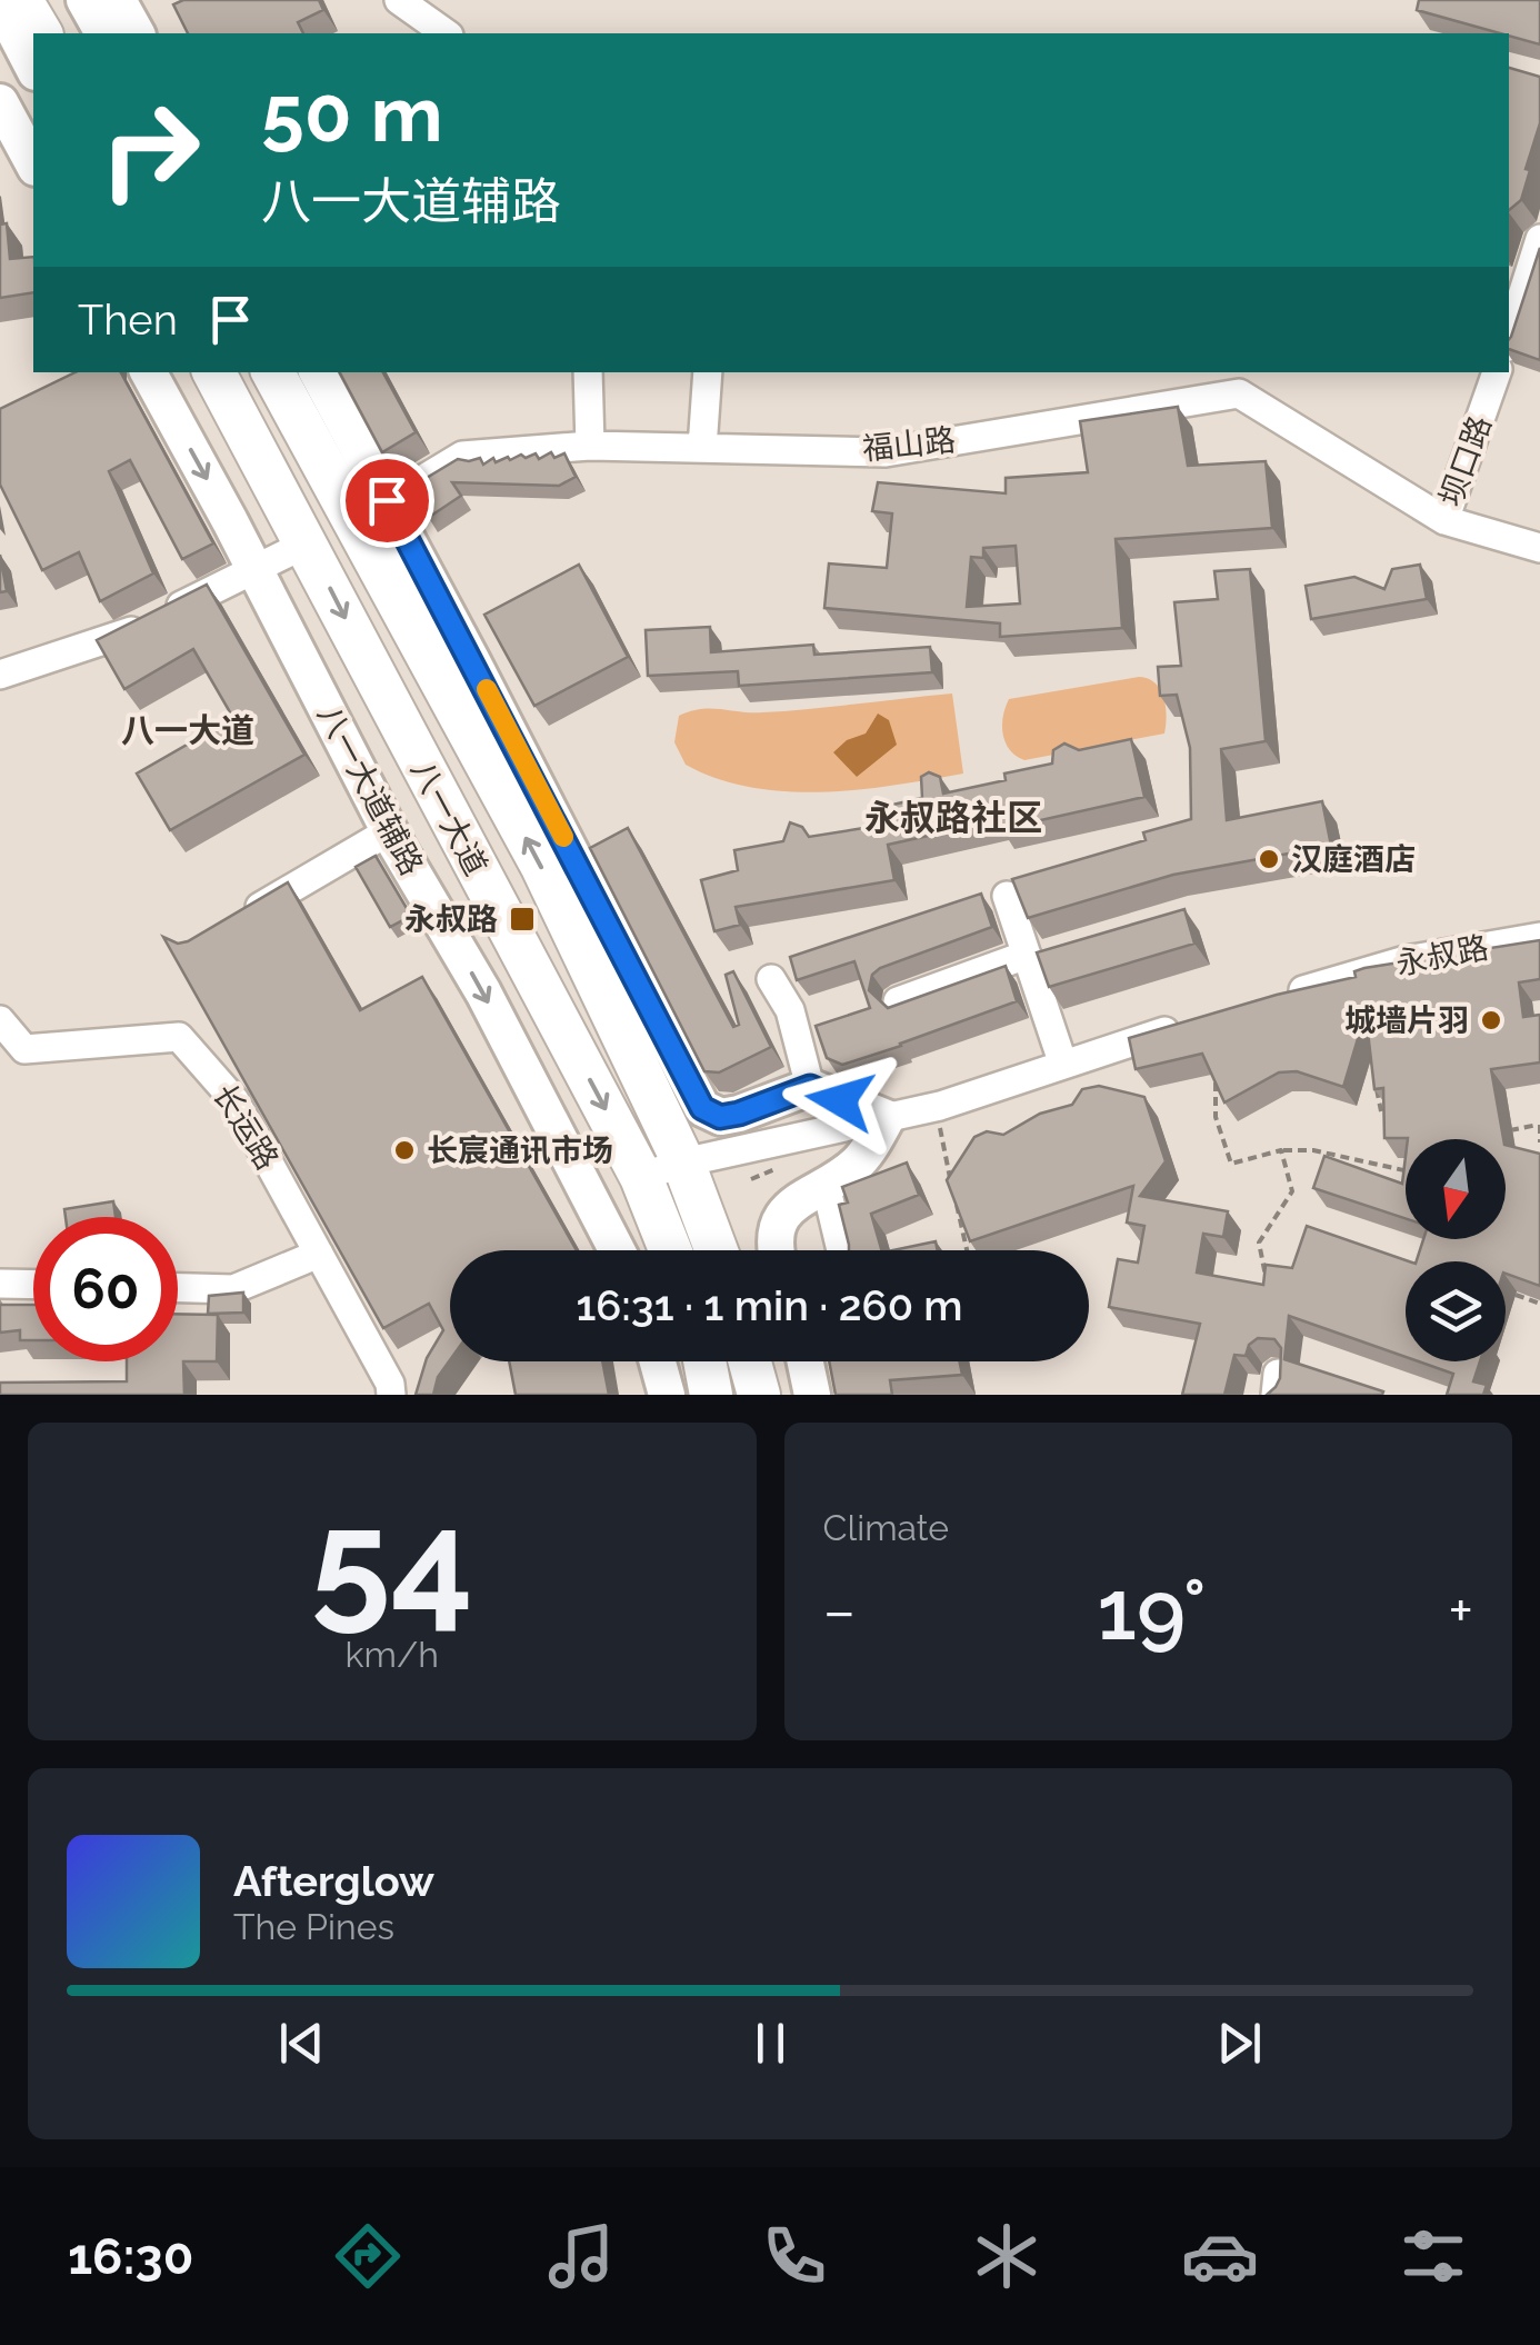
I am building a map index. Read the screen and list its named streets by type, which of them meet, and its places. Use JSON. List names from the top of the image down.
{
  "streets": {
    "highway": ["八一大道"],
    "main road": ["八一大道辅路"],
    "street": [
      "福山路",
      "坝口路",
      "永叔路",
      "长运路"
    ]
  },
  "crossings": [
    ["福山路", "坝口路"],
    ["福山路", "八一大道"]
  ],
  "one_way": ["八一大道辅路"],
  "districts": ["八一大道", "永叔路社区"],
  "places": {
    "other": ["汉庭酒店", "城墙片羽", "长宸通讯市场"],
    "transit": ["永叔路"]
  },
  "north": "bottom",
  "page": {
    "turn": ["50 m", "八一大道辅路"],
    "then": "Then",
    "limit": "60",
    "trip": "16:31 · 1 min · 260 m",
    "tile": [
      ["54", "km/h"],
      "Climate"
    ],
    "heat": ["−", "19°", "+"],
    "song": ["Afterglow", "The Pines"],
    "tabs": "16:30"
  }
}
